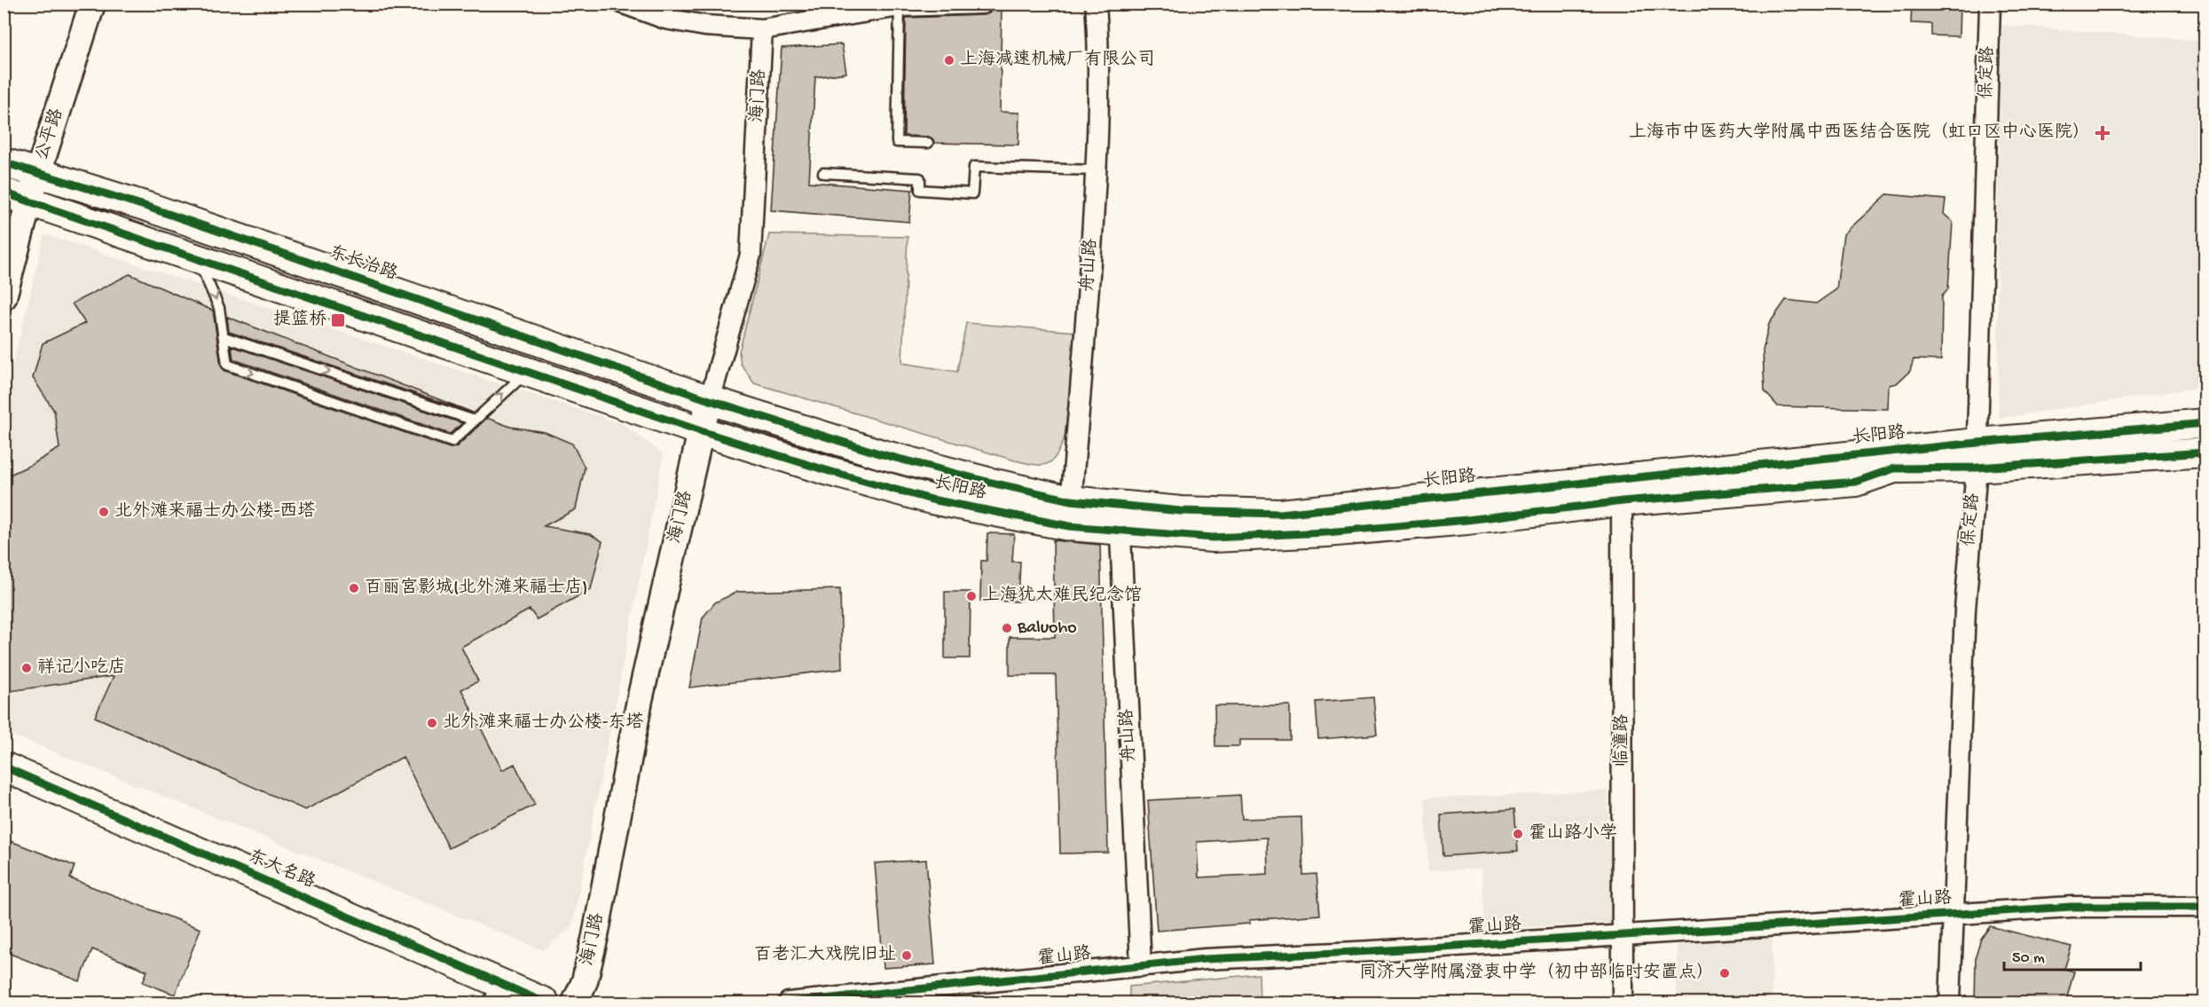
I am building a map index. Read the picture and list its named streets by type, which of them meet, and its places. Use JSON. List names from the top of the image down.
{
  "streets": {
    "main road": ["东长治路", "长阳路", "东大名路"],
    "street": [
      "保定路",
      "海门路",
      "公平路",
      "舟山路",
      "临潼路",
      "霍山路"
    ]
  },
  "crossings": [
    ["保定路", "长阳路"],
    ["保定路", "霍山路"],
    ["海门路", "东长治路"],
    ["海门路", "长阳路"],
    ["公平路", "东长治路"],
    ["东长治路", "长阳路"],
    ["舟山路", "长阳路"],
    ["舟山路", "霍山路"],
    ["长阳路", "临潼路"],
    ["临潼路", "霍山路"]
  ],
  "places": {
    "other": [
      "上海减速机械厂有限公司",
      "北外滩来福士办公楼-西塔",
      "百丽宫影城(北外滩来福士店)",
      "上海犹太难民纪念馆",
      "Baluoho",
      "祥记小吃店",
      "北外滩来福士办公楼-东塔",
      "霍山路小学",
      "百老汇大戏院旧址",
      "同济大学附属澄衷中学（初中部临时安置点）"
    ],
    "health": ["上海市中医药大学附属中西医结合医院（虹口区中心医院）"],
    "transit": ["提篮桥"]
  },
  "scale_bar": "50 m"
}
